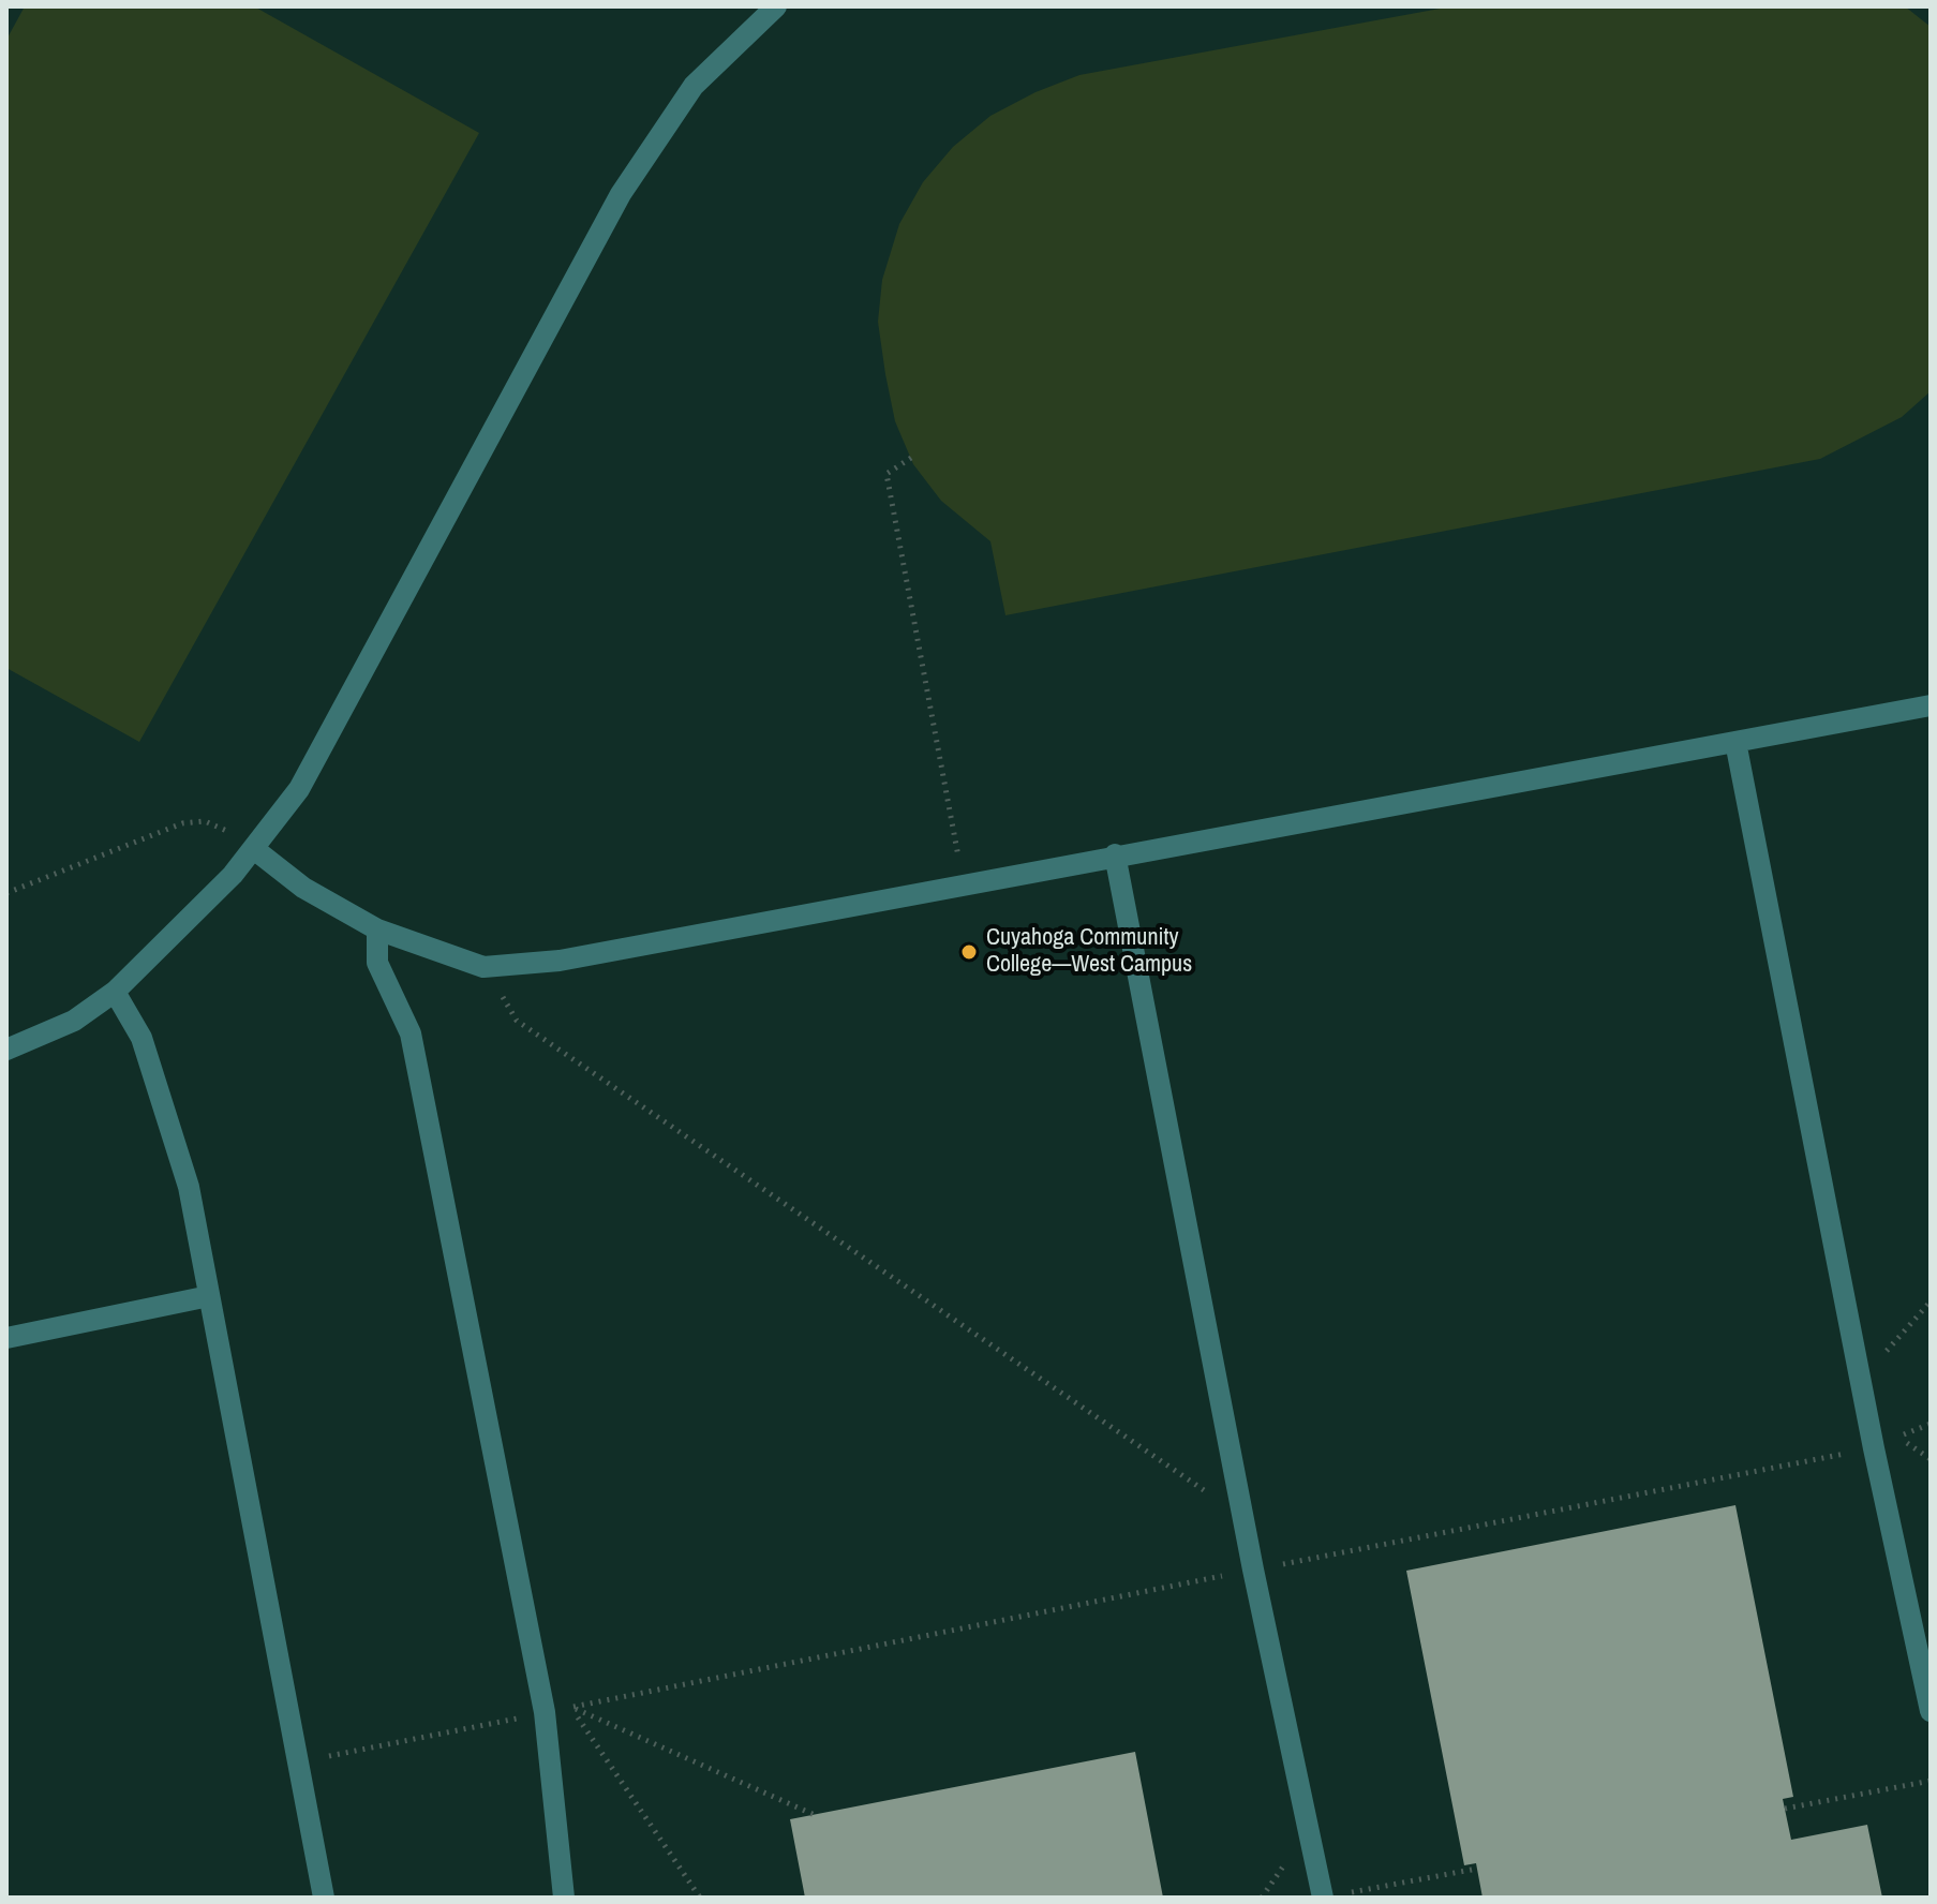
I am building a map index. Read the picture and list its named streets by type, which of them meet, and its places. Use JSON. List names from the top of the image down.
{
  "places": ["Cuyahoga Community College—West Campus"]
}
